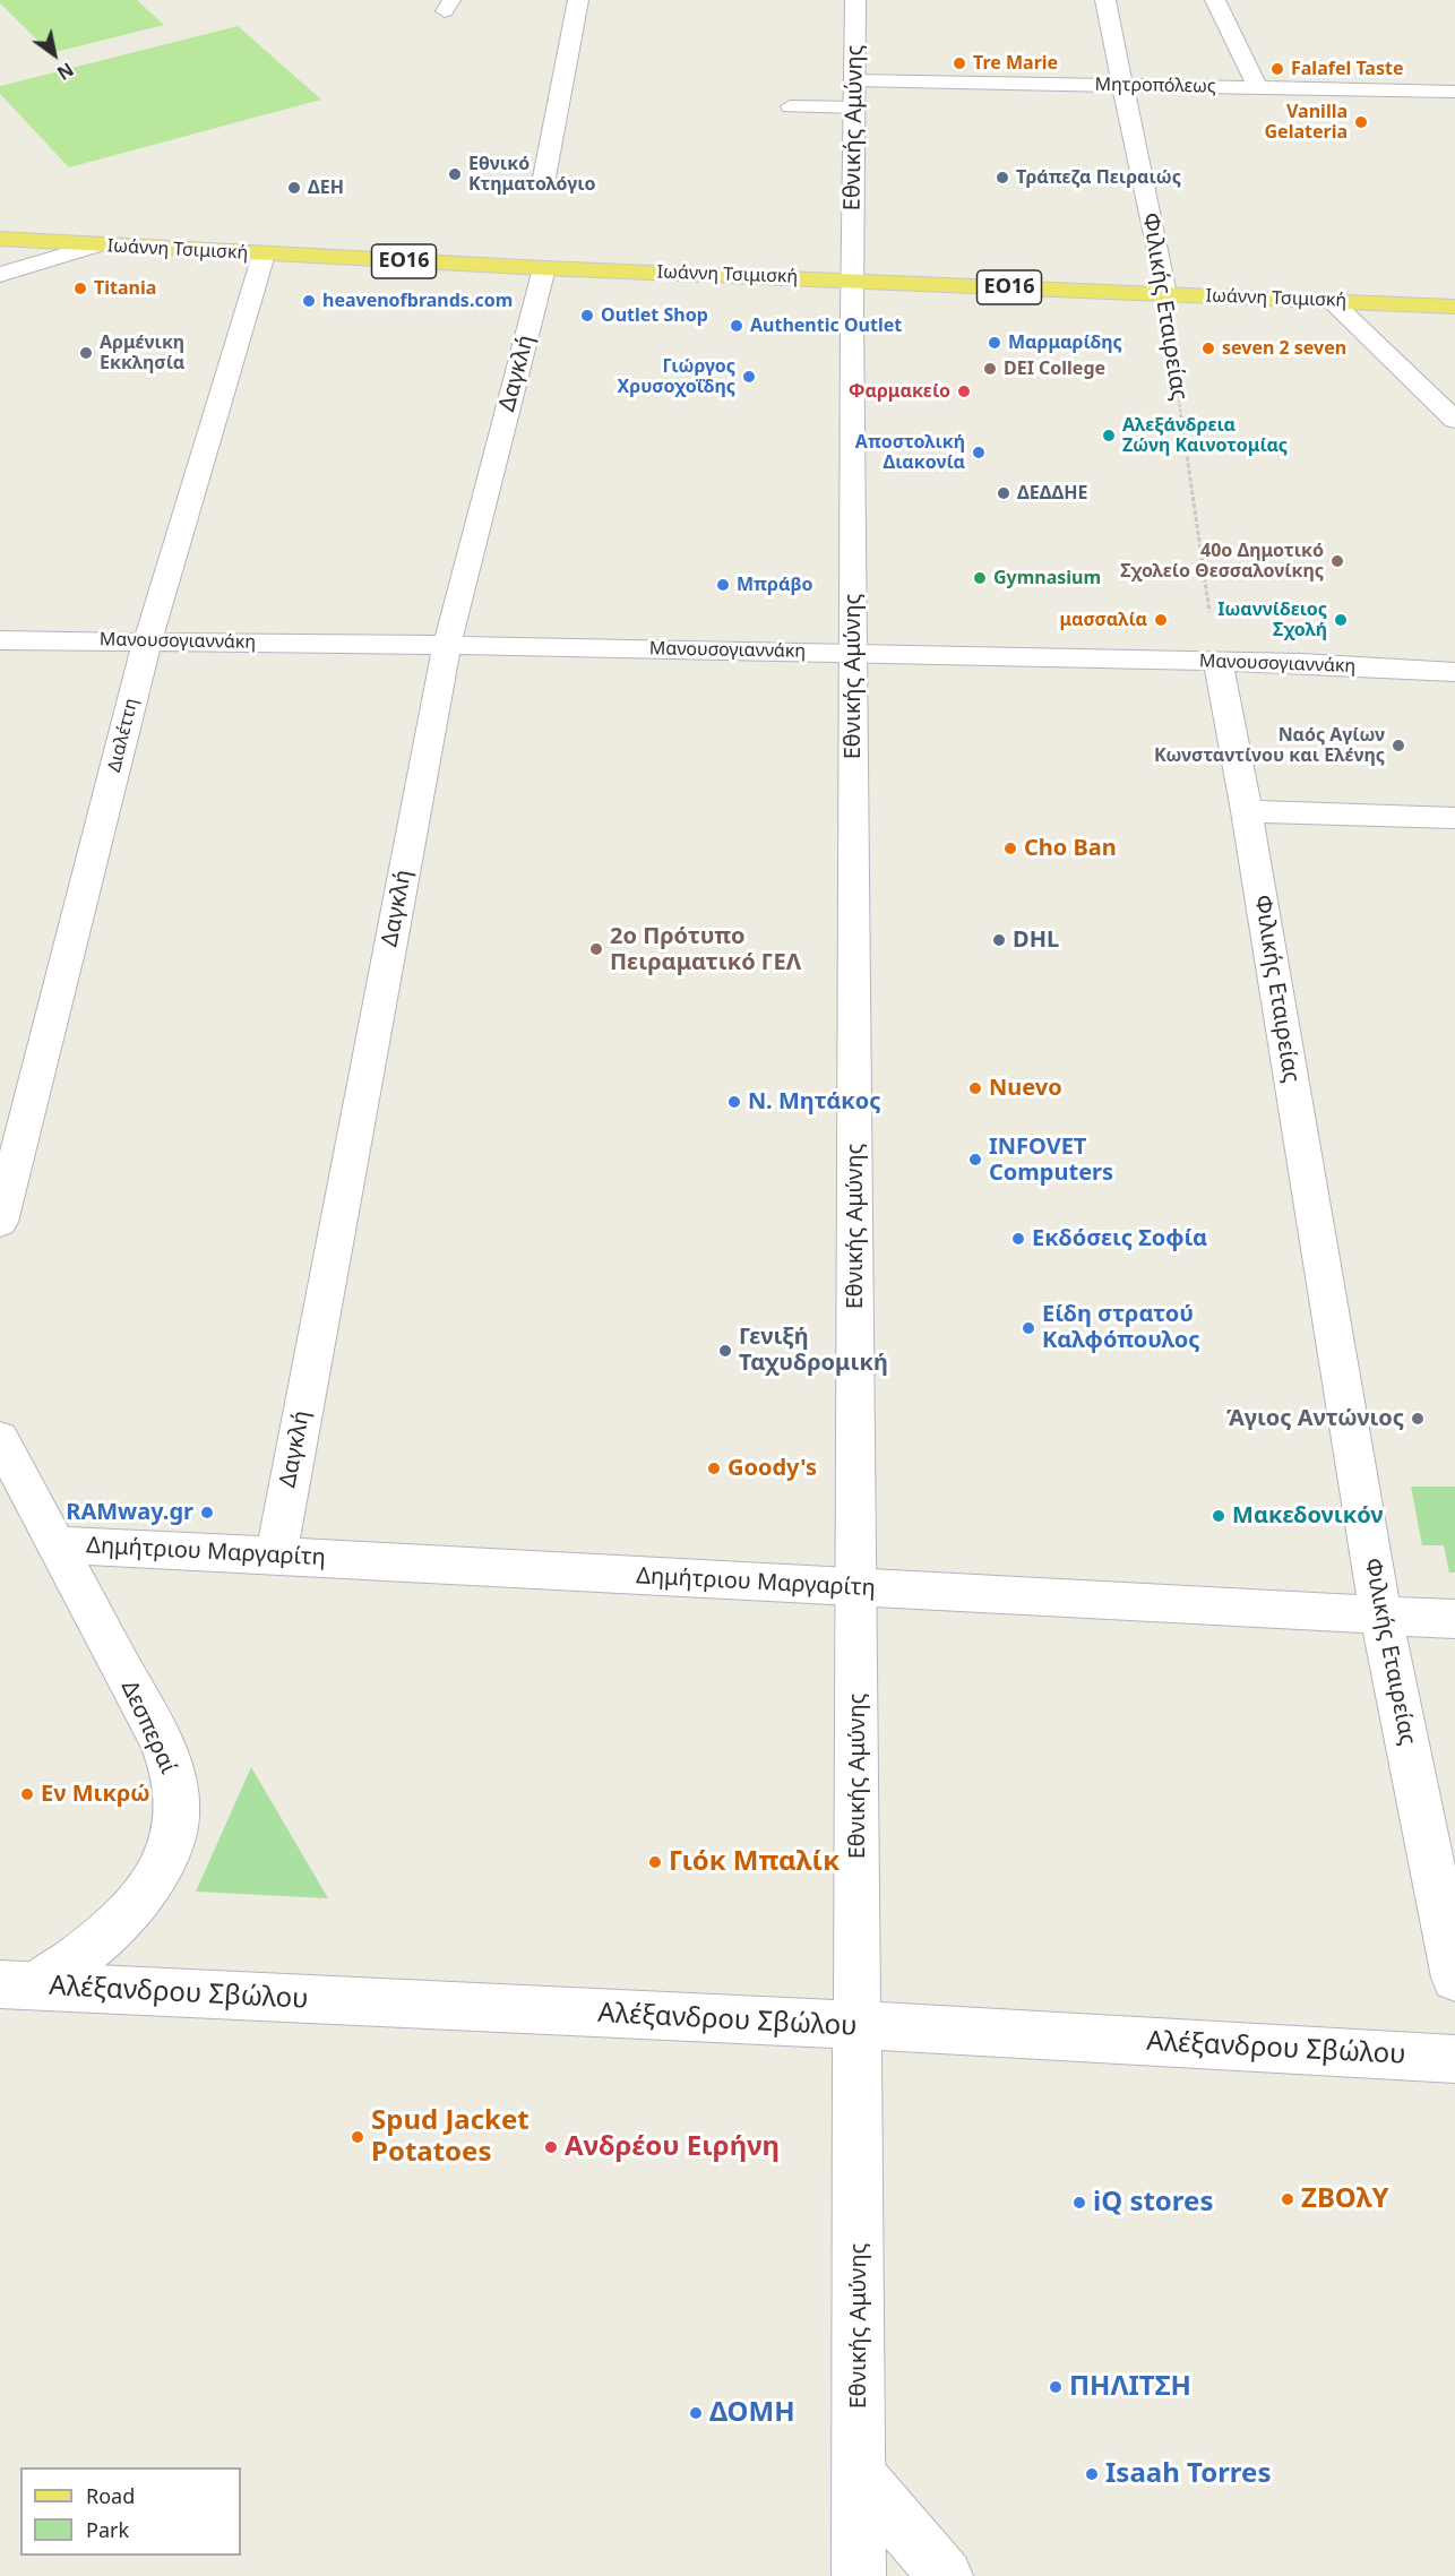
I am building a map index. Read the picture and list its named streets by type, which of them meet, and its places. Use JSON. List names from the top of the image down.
{
  "streets": {
    "main road": ["Ιωάννη Τσιμισκή", "ΕΟ16"],
    "street": [
      "Μητροπόλεως",
      "Εθνικής Αμύνης",
      "Φιλικής Εταιρείας",
      "Δαγκλή",
      "Μανουσογιαννάκη",
      "Διαλέττη",
      "Δημήτριου Μαργαρίτη",
      "Δεσπεραί",
      "Αλέξανδρου Σβώλου"
    ]
  },
  "crossings": [
    ["Μητροπόλεως", "Εθνικής Αμύνης"],
    ["Μητροπόλεως", "Φιλικής Εταιρείας"],
    ["Εθνικής Αμύνης", "Ιωάννη Τσιμισκή"],
    ["Εθνικής Αμύνης", "Μανουσογιαννάκη"],
    ["Εθνικής Αμύνης", "Δημήτριου Μαργαρίτη"],
    ["Εθνικής Αμύνης", "Αλέξανδρου Σβώλου"],
    ["Ιωάννη Τσιμισκή", "Φιλικής Εταιρείας"],
    ["Ιωάννη Τσιμισκή", "Δαγκλή"],
    ["Ιωάννη Τσιμισκή", "Διαλέττη"],
    ["Φιλικής Εταιρείας", "Μανουσογιαννάκη"],
    ["Φιλικής Εταιρείας", "Δημήτριου Μαργαρίτη"],
    ["Δαγκλή", "Μανουσογιαννάκη"],
    ["Δαγκλή", "Δημήτριου Μαργαρίτη"],
    ["Μανουσογιαννάκη", "Διαλέττη"],
    ["Δημήτριου Μαργαρίτη", "Δεσπεραί"],
    ["Δεσπεραί", "Αλέξανδρου Σβώλου"]
  ],
  "places": [
    "Tre Marie",
    "Falafel Taste",
    "Vanilla Gelateria",
    "Εθνικό Κτηματολόγιο",
    "Τράπεζα Πειραιώς",
    "ΔΕΗ",
    "Titania",
    "heavenofbrands.com",
    "Outlet Shop",
    "Authentic Outlet",
    "Μαρμαρίδης",
    "seven 2 seven",
    "Αρμένικη Εκκλησία",
    "DEI College",
    "Γιώργος Χρυσοχοΐδης",
    "Φαρμακείο",
    "Αλεξάνδρεια Ζώνη Καινοτομίας",
    "Αποστολική Διακονία",
    "ΔΕΔΔΗΕ",
    "40o Δημοτικό Σχολείο Θεσσαλονίκης",
    "Gymnasium",
    "Μπράβο",
    "μασσαλία",
    "Ιωαννίδειος Σχολή",
    "Ναός Αγίων Κωνσταντίνου και Ελένης",
    "Cho Ban",
    "DHL",
    "2ο Πρότυπο Πειραματικό ΓΕΛ",
    "Nuevo",
    "Ν. Μητάκος",
    "INFOVET Computers",
    "Εκδόσεις Σοφία",
    "Είδη στρατού Καλφόπουλος",
    "Γενιξή Ταχυδρομική",
    "Άγιος Αντώνιος",
    "Goody's",
    "RAMway.gr",
    "Μακεδονικόν",
    "Εν Μικρώ",
    "Γιόκ Μπαλίκ",
    "Spud Jacket Potatoes",
    "Ανδρέου Ειρήνη",
    "ΖΒΟλΥ",
    "iQ stores",
    "ΠΗΛΙΤΣΗ",
    "ΔΟΜΗ",
    "Isaah Torres"
  ],
  "legend": ["Road", "Park"],
  "north": "bottom right"
}
